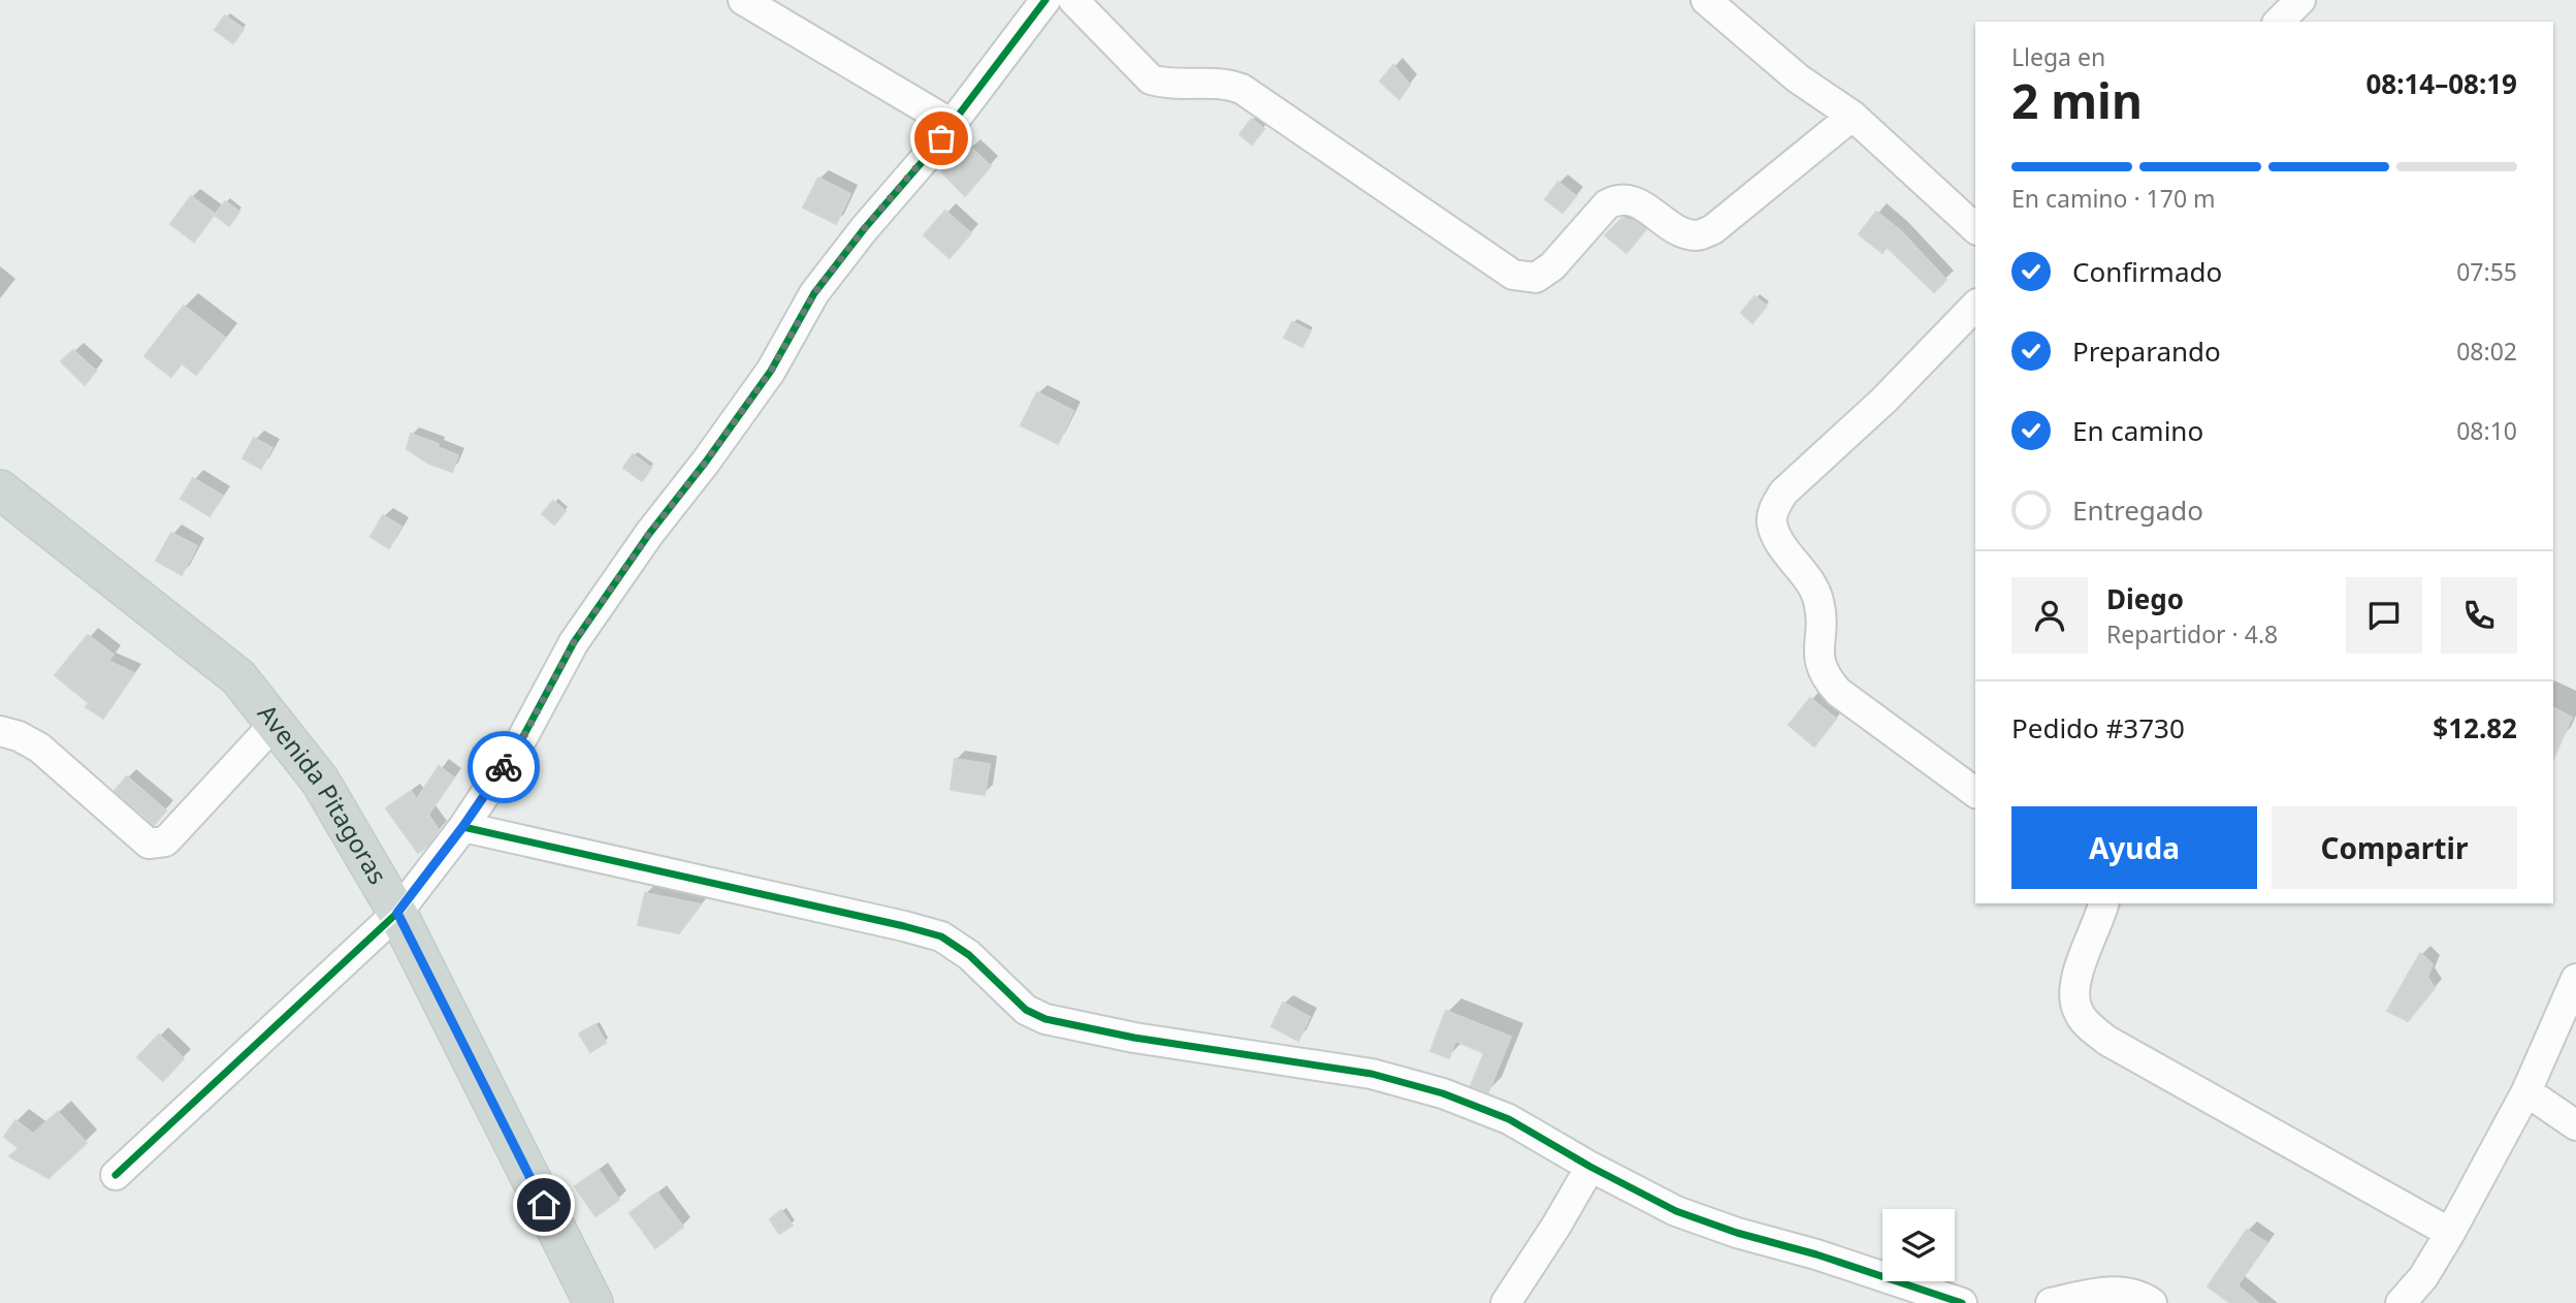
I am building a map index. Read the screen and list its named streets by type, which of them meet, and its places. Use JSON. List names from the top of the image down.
{
  "streets": {
    "main road": ["Avenida Pitagoras"]
  },
  "page": {
    "heading": ["2 min", "Llega en", "08:14–08:19"],
    "panel": [
      "Diego",
      "Repartidor · 4.8",
      "Pedido #3730",
      "$12.82"
    ],
    "bar": "En camino · 170 m",
    "list": [
      ["Confirmado", "07:55"],
      ["Preparando", "08:02"],
      ["En camino", "08:10"],
      "Entregado"
    ],
    "buttons": ["Ayuda", "Compartir"]
  }
}
